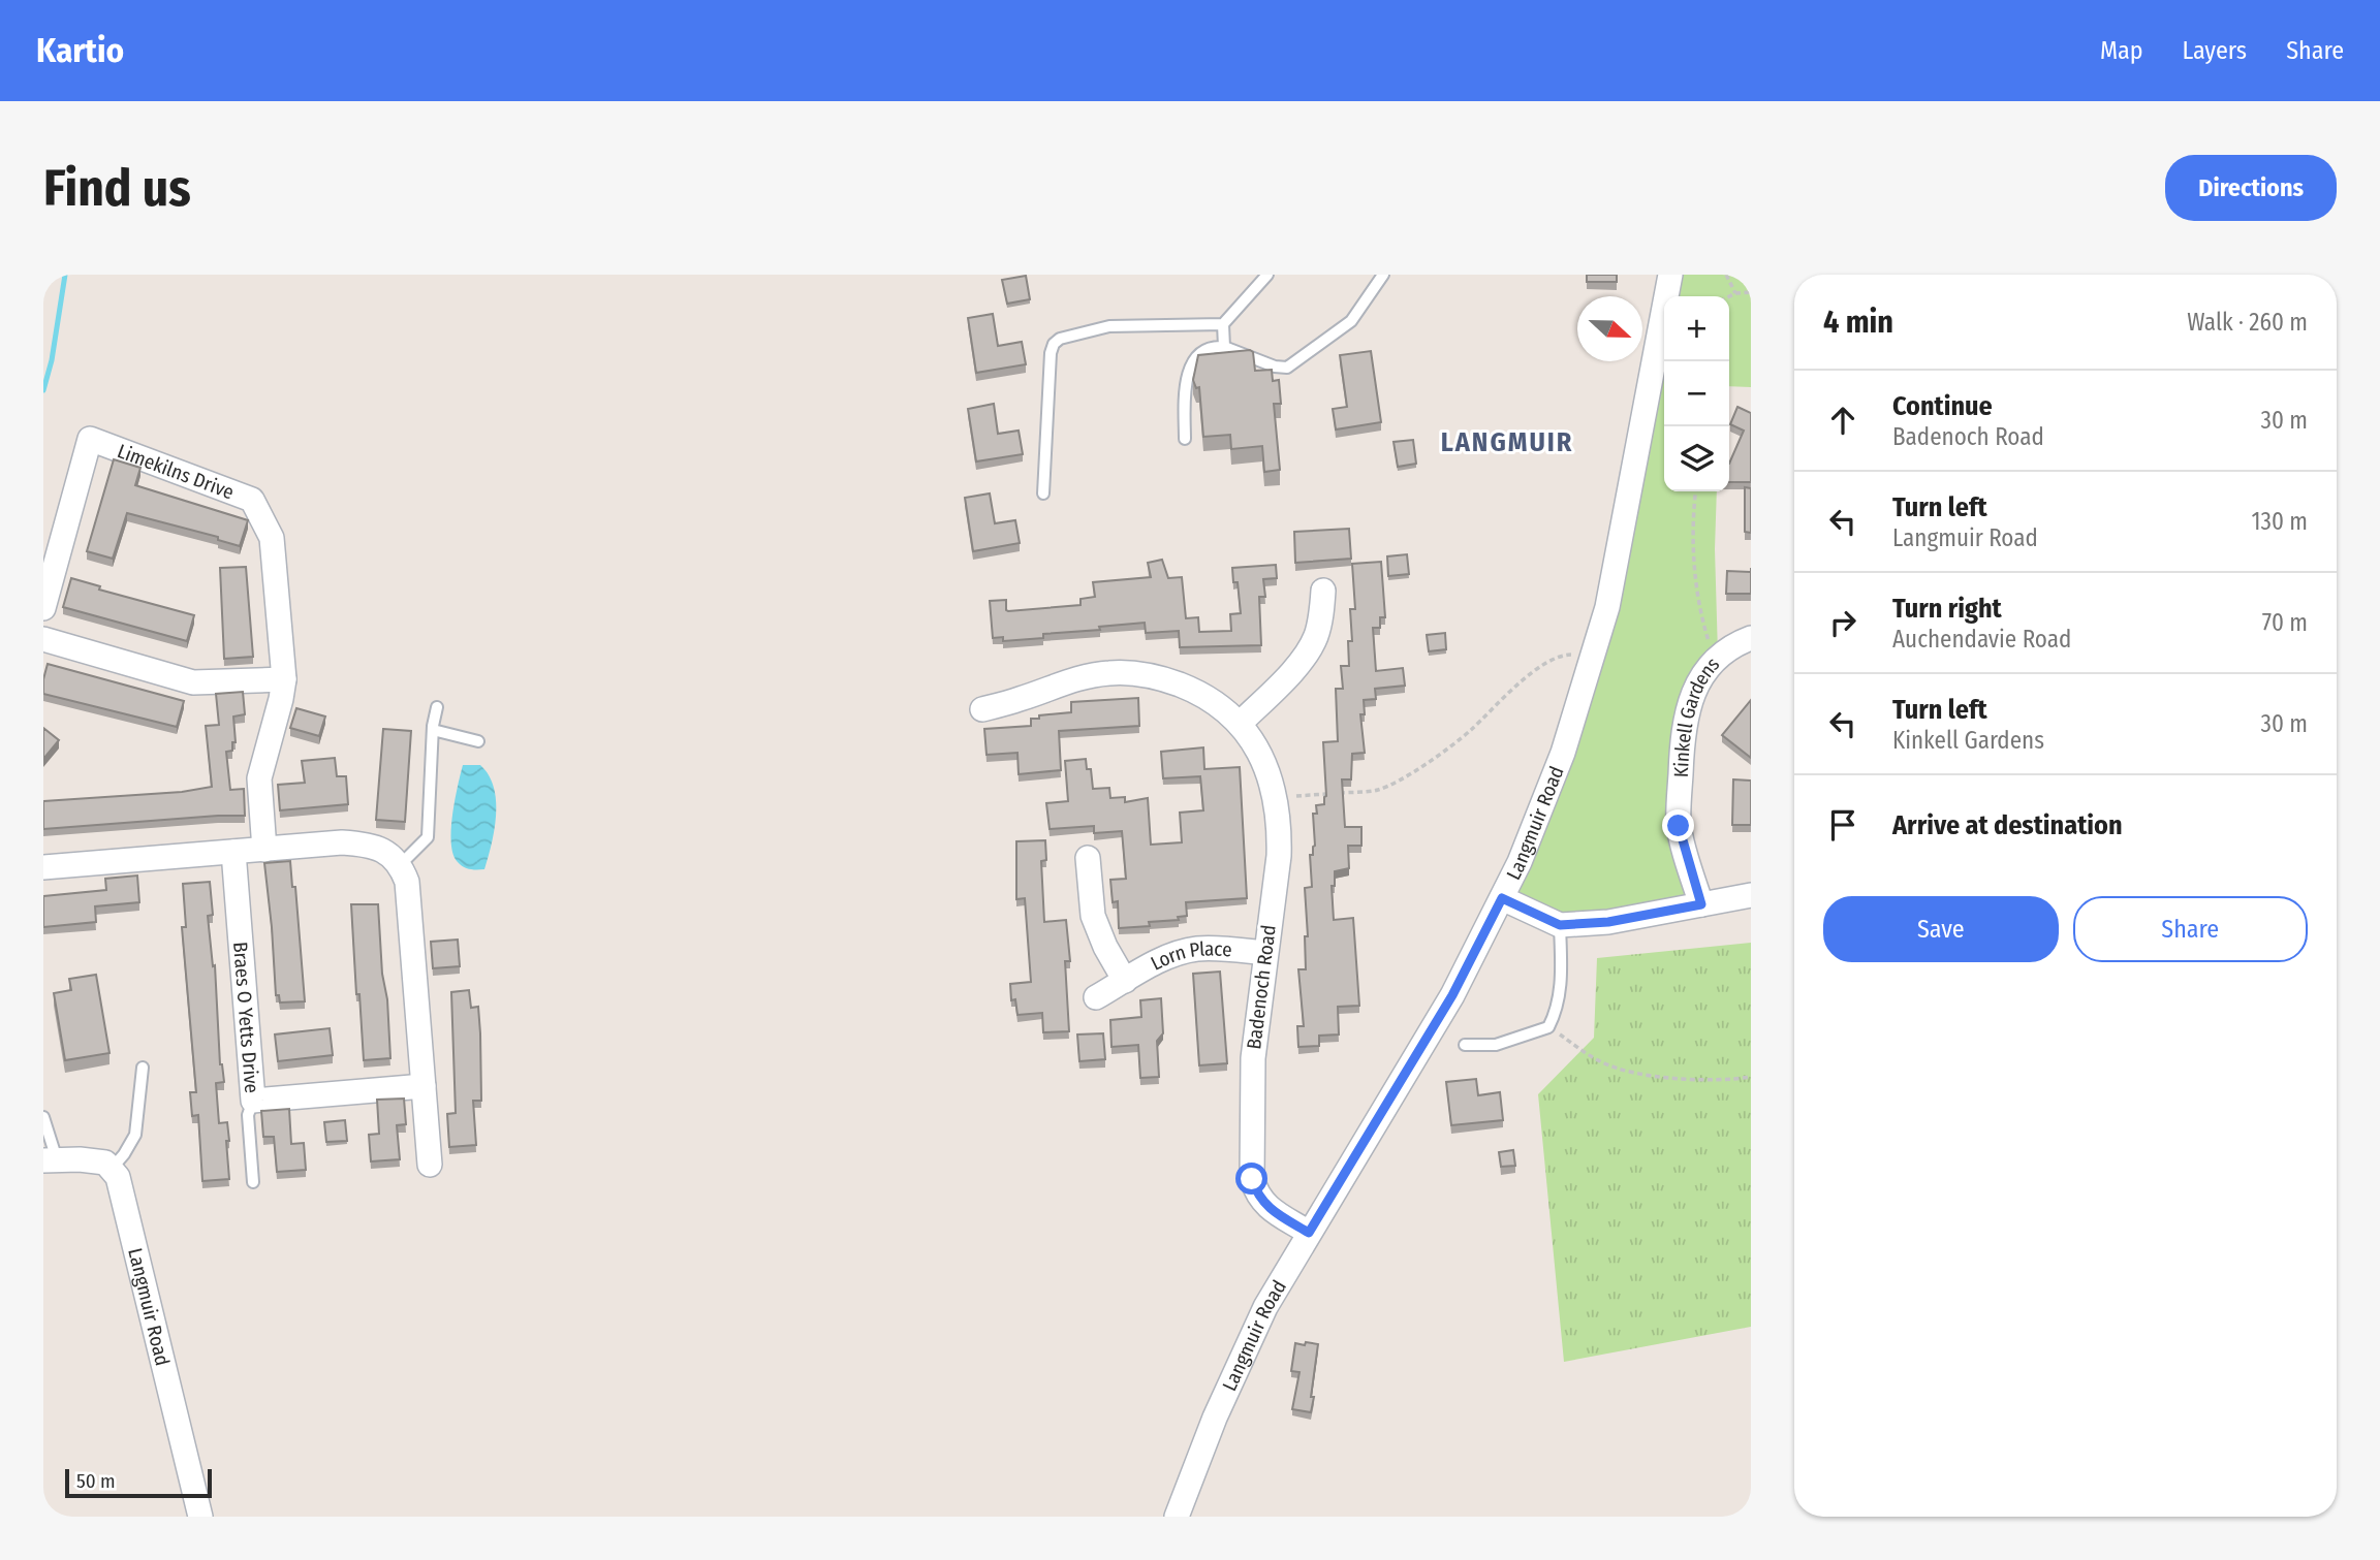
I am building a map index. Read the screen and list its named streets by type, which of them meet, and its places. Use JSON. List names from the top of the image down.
{
  "streets": {
    "street": [
      "Limekilns Drive",
      "Kinkell Gardens",
      "Langmuir Road",
      "Lorn Place",
      "Badenoch Road",
      "Braes O Yetts Drive"
    ]
  },
  "crossings": [
    ["Langmuir Road", "Badenoch Road"],
    ["Lorn Place", "Badenoch Road"]
  ],
  "districts": ["LANGMUIR"],
  "scale_bar": "50 m",
  "north": "right",
  "page": {
    "header": "Kartio",
    "nav": ["Map", "Layers", "Share"],
    "buttons": [
      "Directions",
      ["Save", "Share"]
    ],
    "title": "Find us",
    "heading": ["4 min", "Walk · 260 m"],
    "map_buttons": ["+", "−"],
    "list": [
      ["Continue", "Badenoch Road", "30 m"],
      ["Turn left", "Langmuir Road", "130 m"],
      ["Turn right", "Auchendavie Road", "70 m"],
      ["Turn left", "Kinkell Gardens", "30 m"],
      "Arrive at destination"
    ],
    "scale": "50 m"
  }
}
